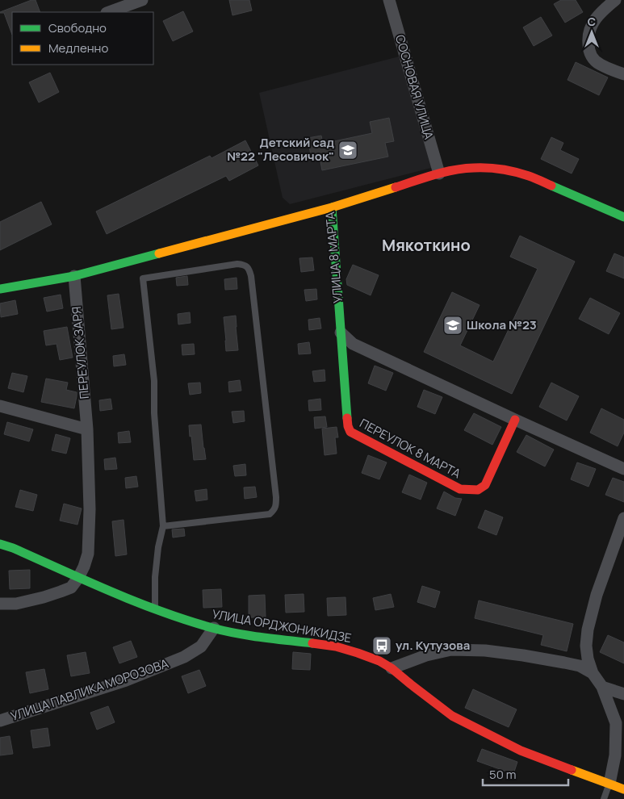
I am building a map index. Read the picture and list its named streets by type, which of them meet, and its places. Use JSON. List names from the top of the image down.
{
  "streets": {
    "street": [
      "СОСНОВАЯ УЛИЦА",
      "УЛИЦА 8 МАРТА",
      "ПЕРЕУЛОК ЗАРЯ",
      "ПЕРЕУЛОК 8 МАРТА",
      "УЛИЦА ОРДЖОНИКИДЗЕ",
      "УЛИЦА ПАВЛИКА МОРОЗОВА"
    ]
  },
  "crossings": [
    ["УЛИЦА 8 МАРТА", "ПЕРЕУЛОК ЗАРЯ"],
    ["УЛИЦА 8 МАРТА", "ПЕРЕУЛОК 8 МАРТА"],
    ["ПЕРЕУЛОК ЗАРЯ", "УЛИЦА ОРДЖОНИКИДЗЕ"],
    ["УЛИЦА ОРДЖОНИКИДЗЕ", "УЛИЦА ПАВЛИКА МОРОЗОВА"]
  ],
  "districts": ["Мякоткино"],
  "places": {
    "school or university": ["Детский сад №22 \"Лесовичок\"", "Школа №23"],
    "bus stop": ["ул. Кутузова"]
  },
  "legend": ["Свободно", "Медленно"],
  "scale_bar": "50 m",
  "north": "top"
}
